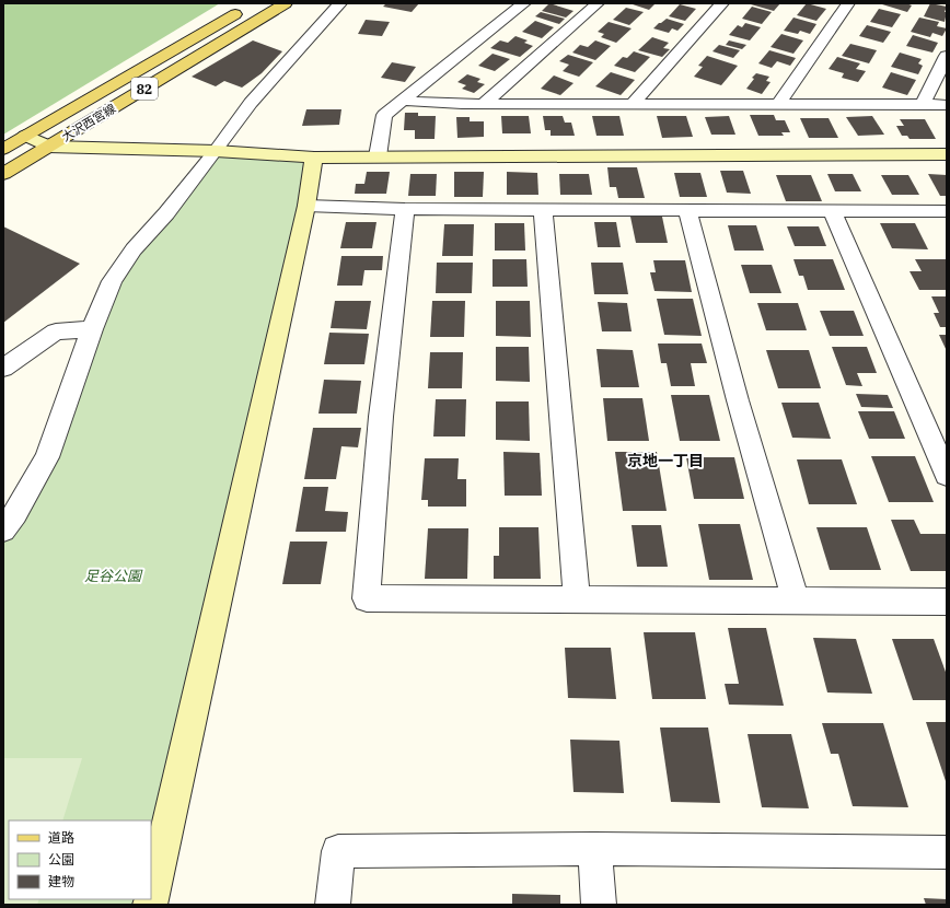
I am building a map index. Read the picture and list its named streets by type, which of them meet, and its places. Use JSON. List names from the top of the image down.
{
  "streets": {
    "main road": ["82", "大沢西宮線"]
  },
  "districts": ["京地一丁目"],
  "parks": ["足谷公園"],
  "legend": ["道路", "公園", "建物"]
}
